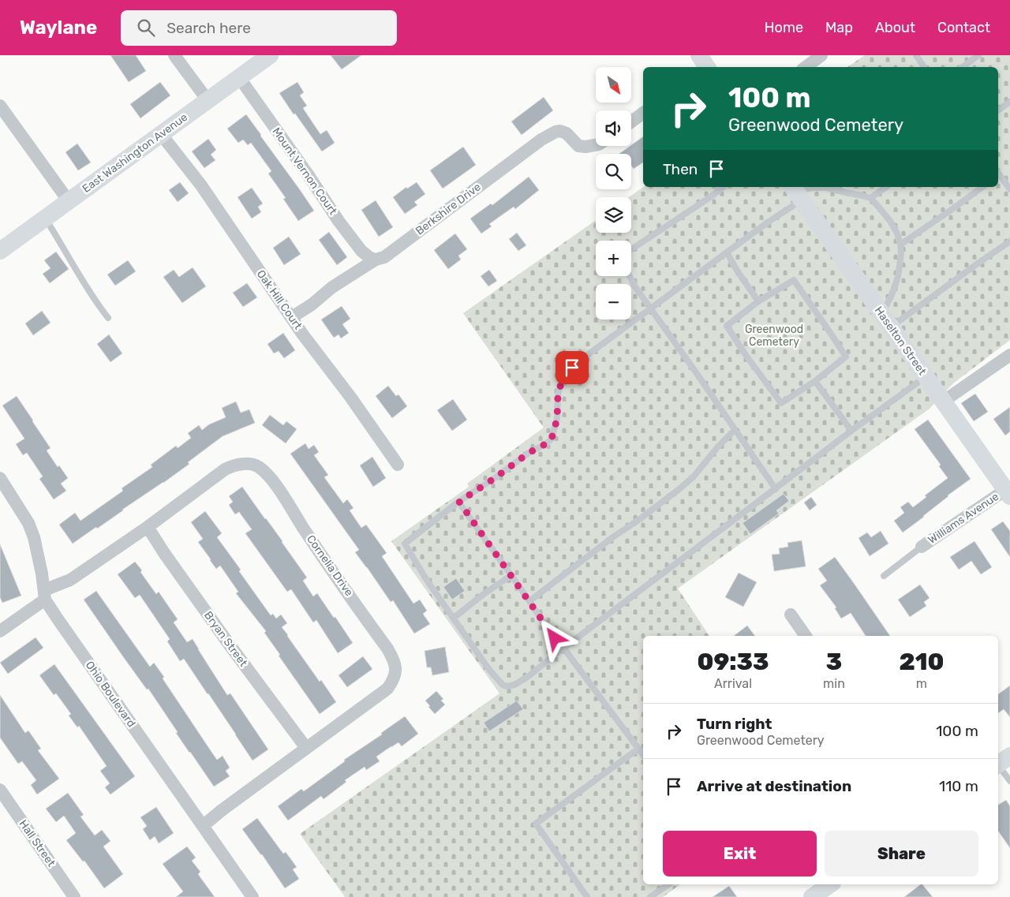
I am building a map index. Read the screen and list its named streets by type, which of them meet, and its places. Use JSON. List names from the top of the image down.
{
  "streets": {
    "street": [
      "East Washington Avenue",
      "Mount Vernon Court",
      "Berkshire Drive",
      "Oak Hill Court",
      "Haselton Street",
      "Williams Avenue",
      "Cornelia Drive",
      "Bryan Street",
      "Ohio Boulevard",
      "Hall Street"
    ]
  },
  "crossings": [
    ["East Washington Avenue", "Mount Vernon Court"],
    ["East Washington Avenue", "Oak Hill Court"],
    ["Mount Vernon Court", "Berkshire Drive"],
    ["Berkshire Drive", "Oak Hill Court"],
    ["Haselton Street", "Williams Avenue"],
    ["Cornelia Drive", "Bryan Street"],
    ["Cornelia Drive", "Ohio Boulevard"]
  ],
  "parks": ["Greenwood Cemetery"],
  "north": "bottom right",
  "page": {
    "header": "Waylane",
    "search": "Search here",
    "nav": [
      "Home",
      "Map",
      "About",
      "Contact"
    ],
    "map_buttons": ["+", "−"],
    "turn": ["100 m", "Greenwood Cemetery"],
    "then": "Then",
    "eta": [
      "09:33",
      "Arrival",
      "3",
      "min",
      "210",
      "m"
    ],
    "list": [
      {
        "name": "Turn right",
        "note": "Greenwood Cemetery",
        "value": "100 m"
      },
      {
        "name": "Arrive at destination",
        "value": "110 m"
      }
    ],
    "buttons": ["Exit", "Share"]
  }
}
